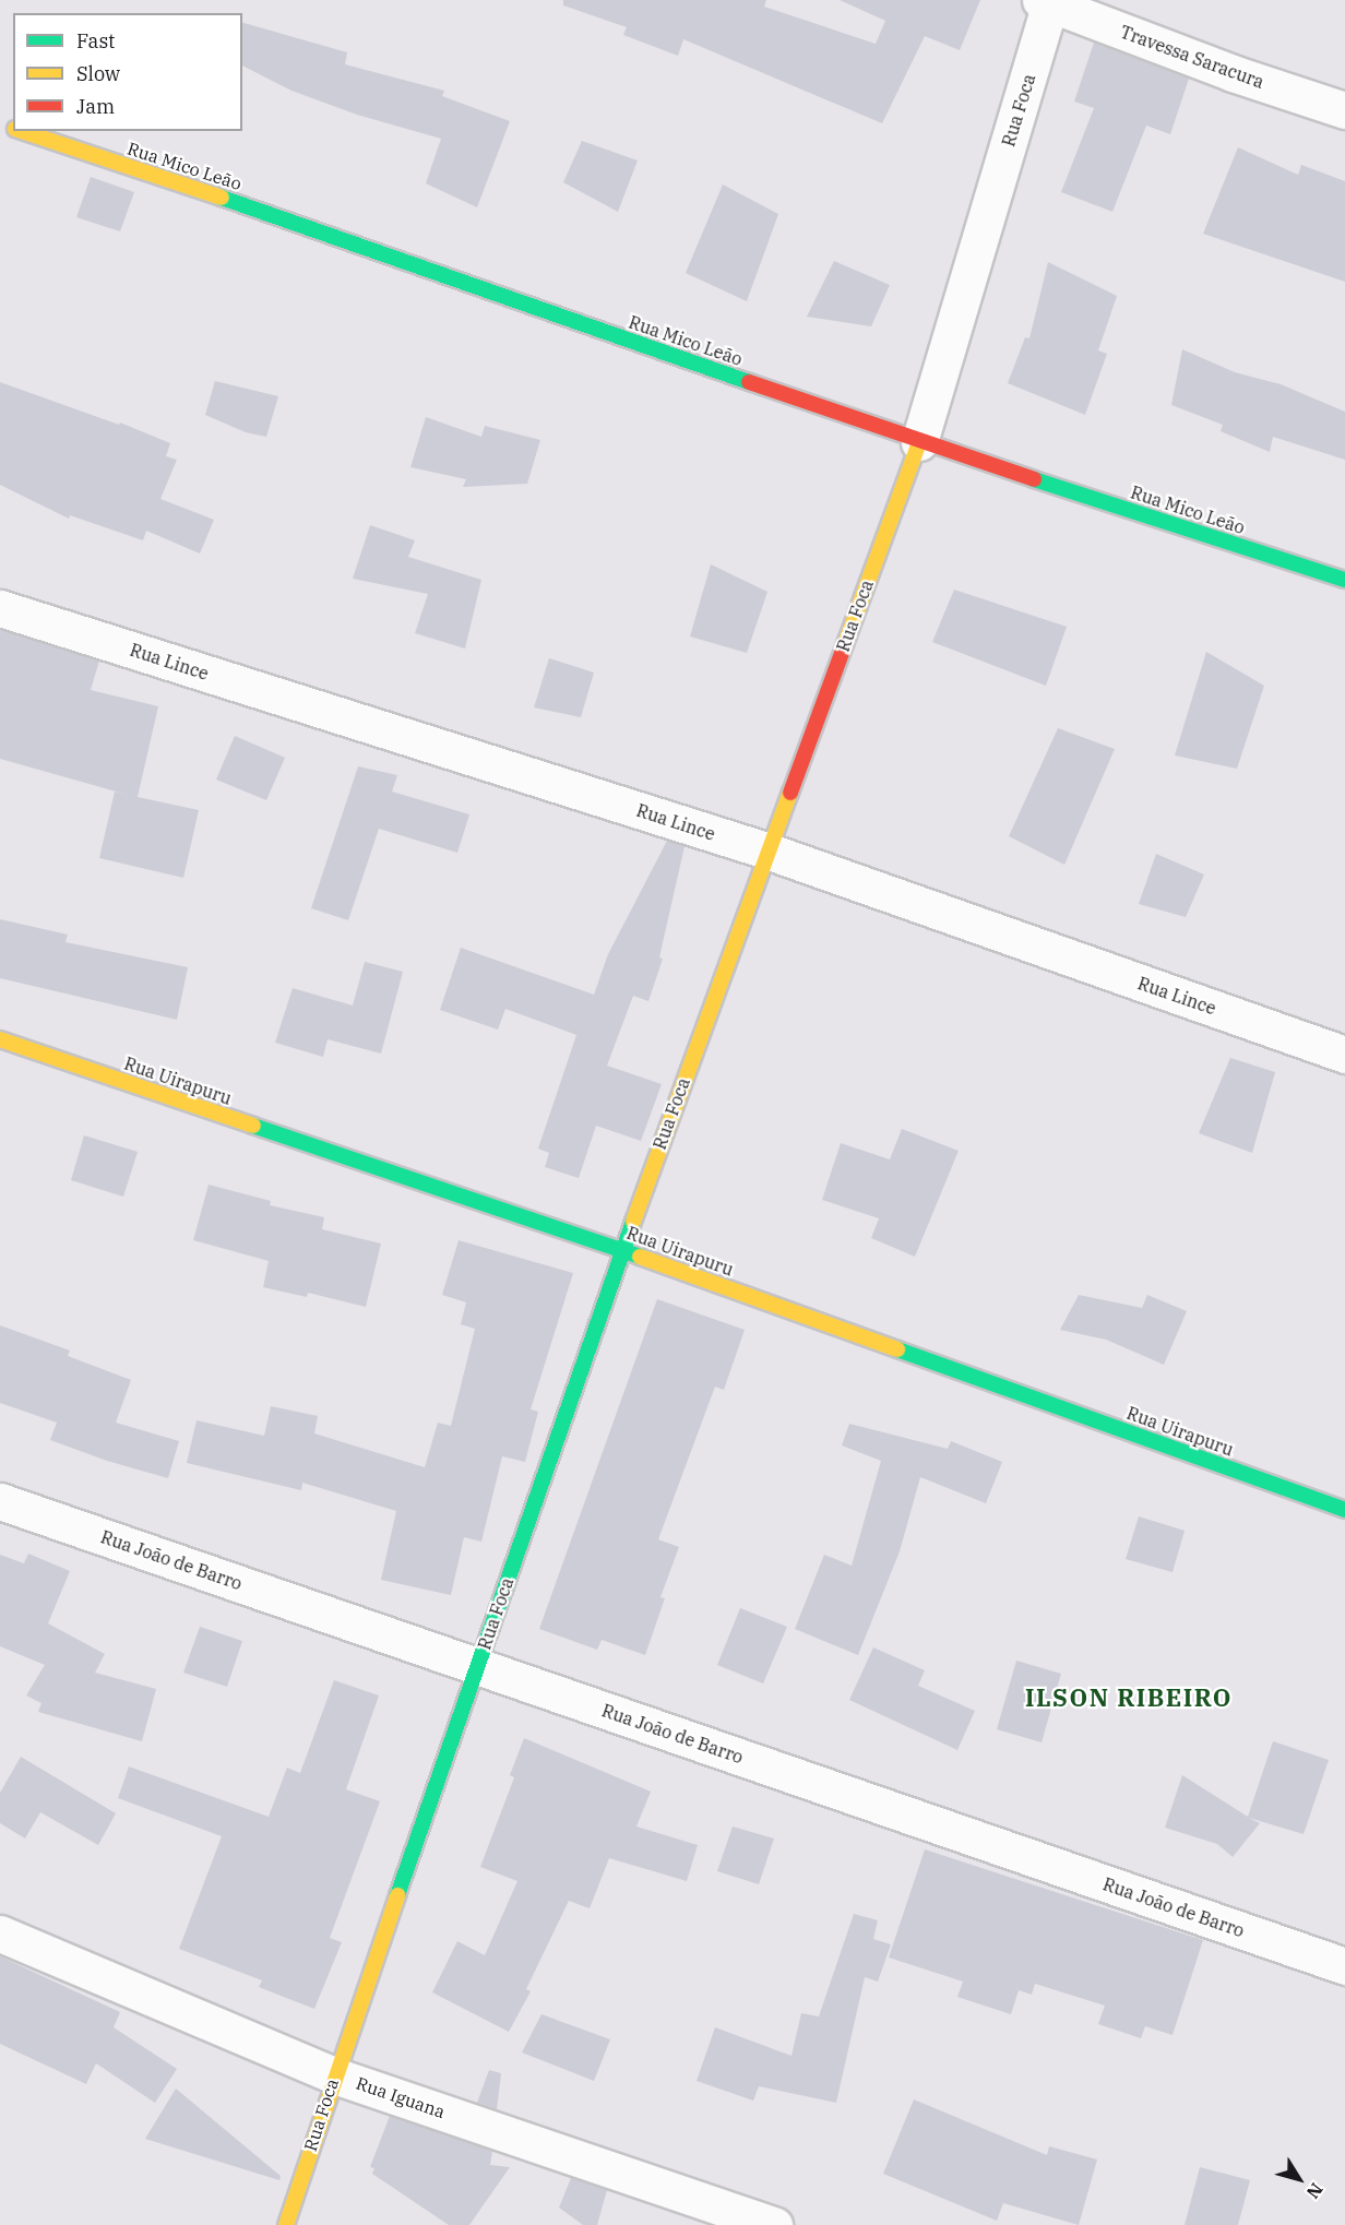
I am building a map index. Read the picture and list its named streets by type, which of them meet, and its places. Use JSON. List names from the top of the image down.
{
  "streets": {
    "street": [
      "Travessa Saracura",
      "Rua Foca",
      "Rua Mico Leão",
      "Rua Lince",
      "Rua Uirapuru",
      "Rua João de Barro",
      "Rua Iguana"
    ]
  },
  "crossings": [
    ["Travessa Saracura", "Rua Foca"],
    ["Rua Foca", "Rua Mico Leão"],
    ["Rua Foca", "Rua Lince"],
    ["Rua Foca", "Rua Uirapuru"],
    ["Rua Foca", "Rua João de Barro"],
    ["Rua Foca", "Rua Iguana"]
  ],
  "districts": ["ILSON RIBEIRO"],
  "legend": ["Fast", "Slow", "Jam"],
  "north": "bottom right"
}
